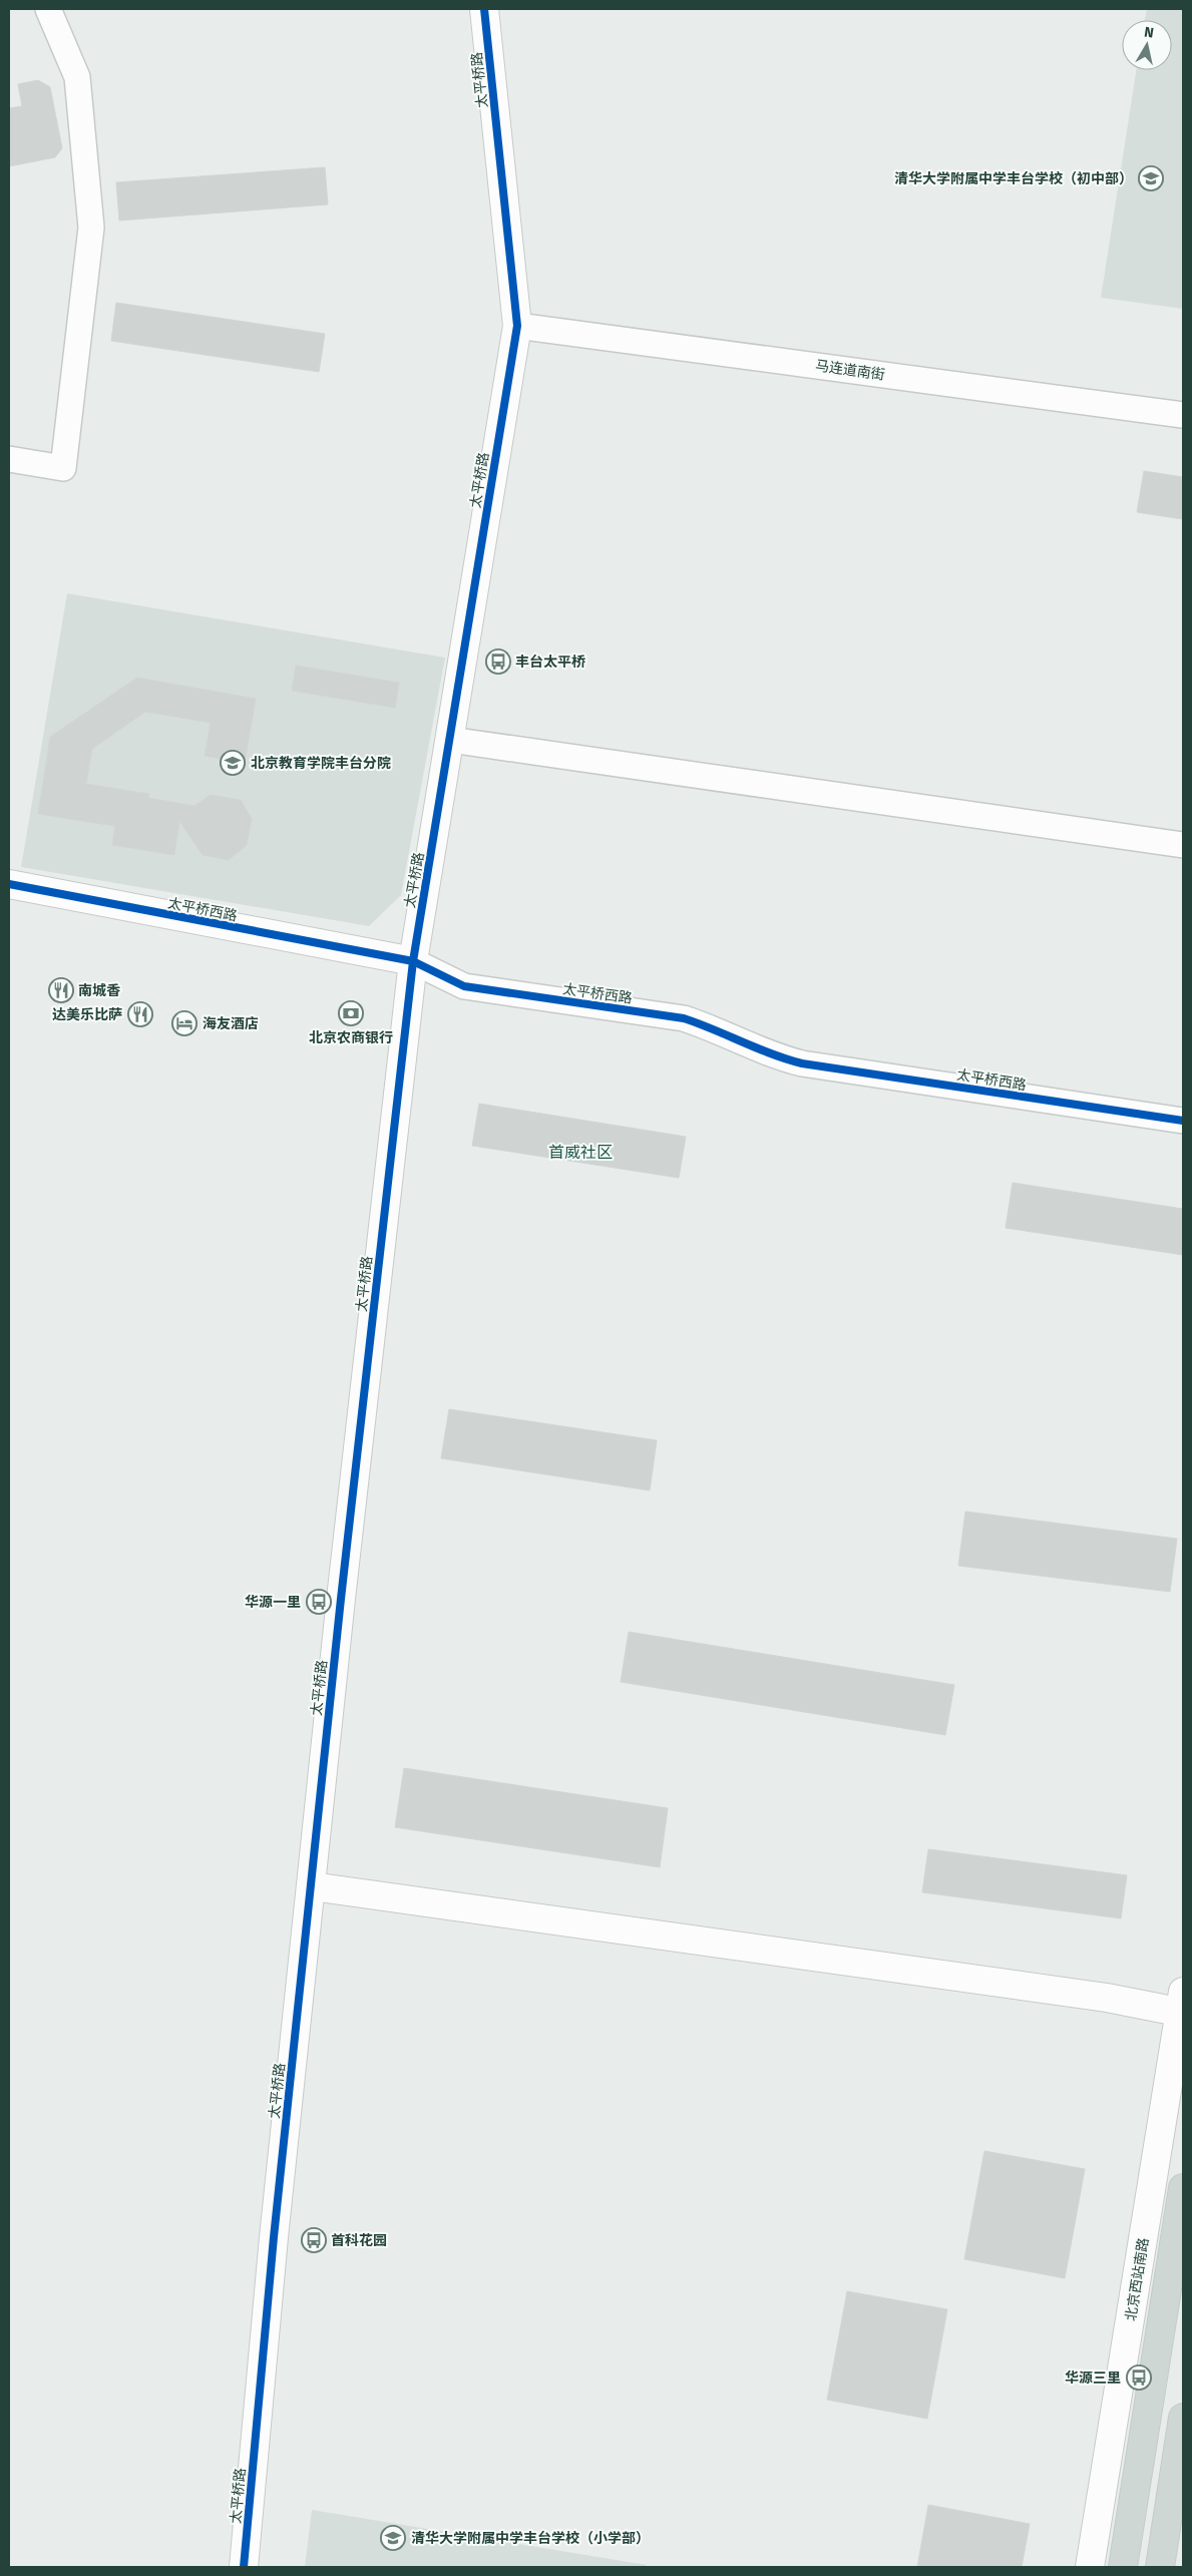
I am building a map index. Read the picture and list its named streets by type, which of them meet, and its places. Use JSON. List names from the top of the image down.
{
  "streets": {
    "street": [
      "太平桥路",
      "马连道南街",
      "太平桥西路",
      "北京西站南路"
    ]
  },
  "crossings": [
    ["太平桥路", "马连道南街"],
    ["太平桥路", "太平桥西路"]
  ],
  "districts": ["首威社区"],
  "places": {
    "school or university": ["清华大学附属中学丰台学校（初中部）", "北京教育学院丰台分院", "清华大学附属中学丰台学校（小学部）"],
    "bus stop": [
      "丰台太平桥",
      "华源一里",
      "首科花园",
      "华源三里"
    ],
    "restaurant": ["南城香", "达美乐比萨"],
    "bank": ["北京农商银行"],
    "hotel": ["海友酒店"]
  },
  "north": "top"
}
